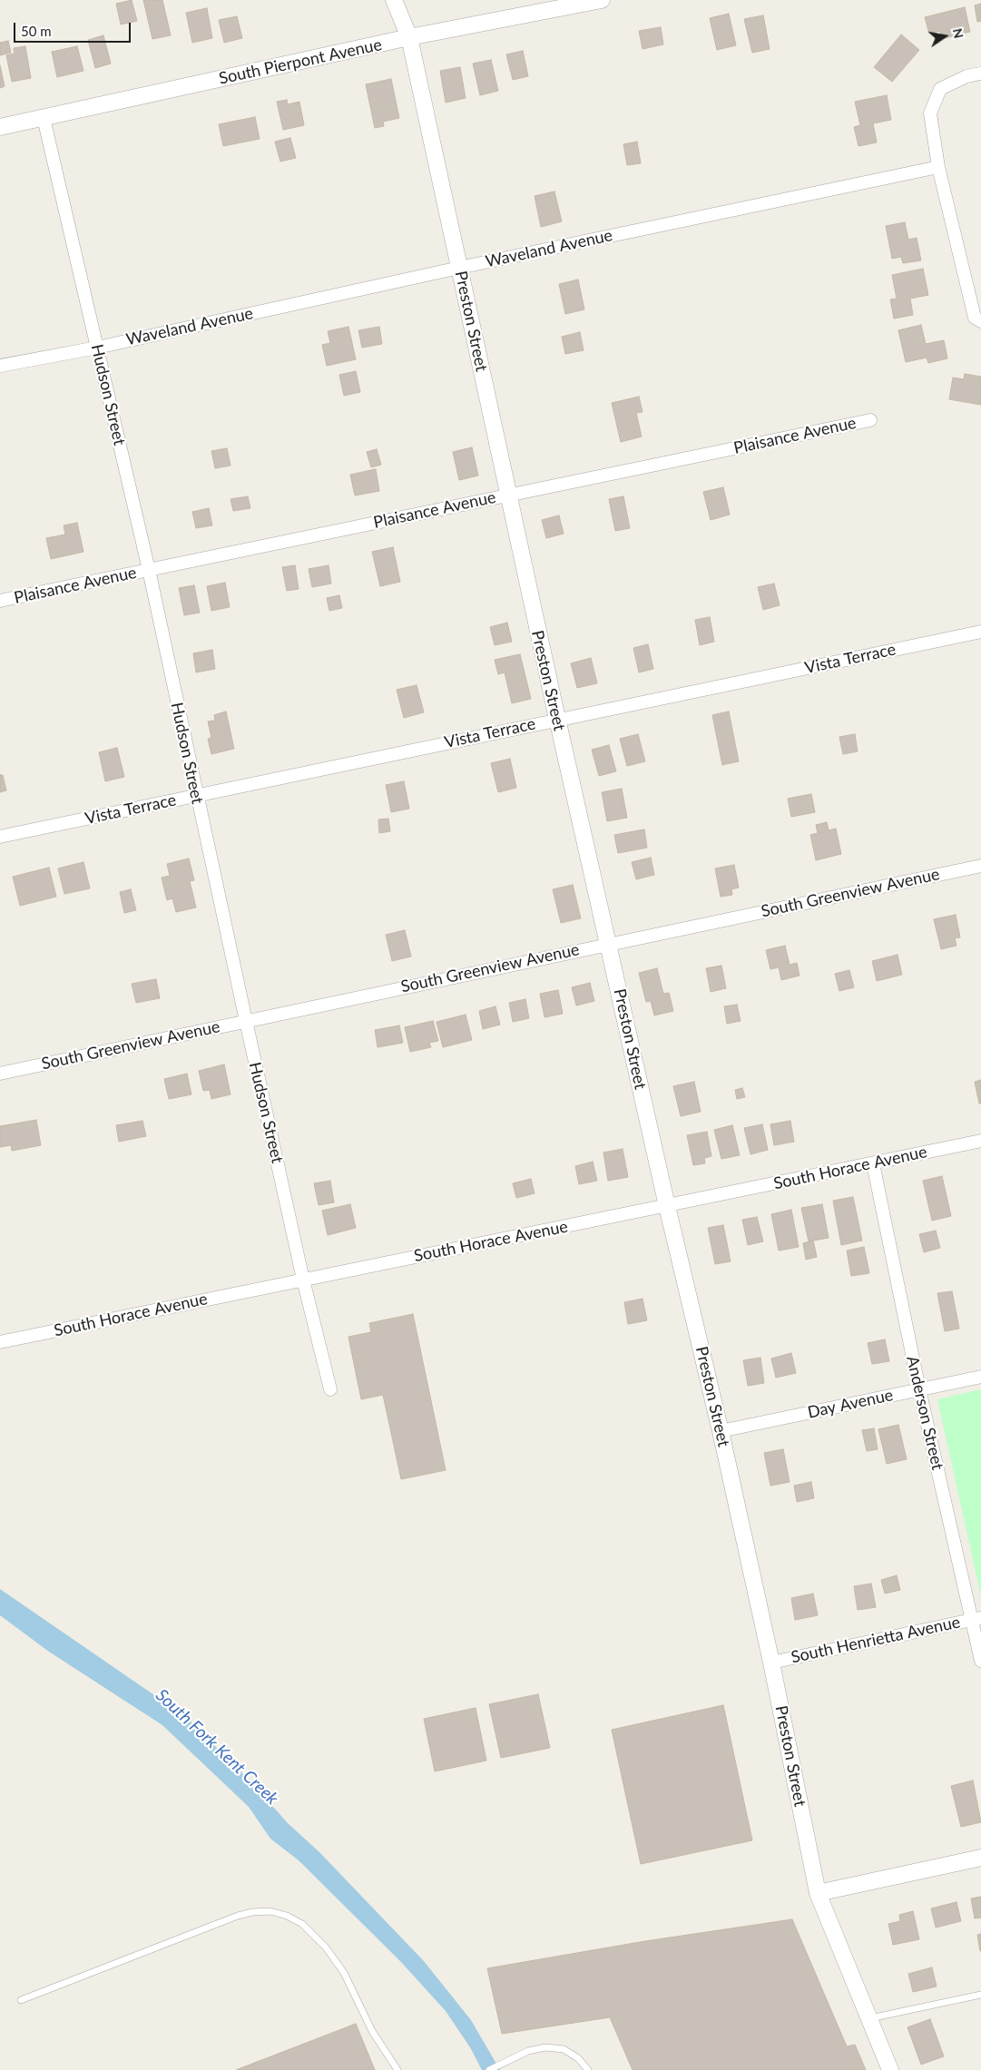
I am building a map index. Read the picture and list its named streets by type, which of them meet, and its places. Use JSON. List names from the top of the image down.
{
  "streets": {
    "street": [
      "South Pierpont Avenue",
      "Waveland Avenue",
      "Preston Street",
      "Hudson Street",
      "Plaisance Avenue",
      "Vista Terrace",
      "South Greenview Avenue",
      "South Horace Avenue",
      "Day Avenue",
      "Anderson Street",
      "South Henrietta Avenue"
    ]
  },
  "crossings": [
    ["South Pierpont Avenue", "Preston Street"],
    ["South Pierpont Avenue", "Hudson Street"],
    ["Waveland Avenue", "Preston Street"],
    ["Waveland Avenue", "Hudson Street"],
    ["Preston Street", "Plaisance Avenue"],
    ["Preston Street", "Vista Terrace"],
    ["Preston Street", "South Greenview Avenue"],
    ["Preston Street", "South Horace Avenue"],
    ["Preston Street", "Day Avenue"],
    ["Preston Street", "South Henrietta Avenue"],
    ["Hudson Street", "Plaisance Avenue"],
    ["Hudson Street", "Vista Terrace"],
    ["Hudson Street", "South Greenview Avenue"],
    ["Hudson Street", "South Horace Avenue"],
    ["South Horace Avenue", "Anderson Street"],
    ["Day Avenue", "Anderson Street"],
    ["Anderson Street", "South Henrietta Avenue"]
  ],
  "water": ["South Fork Kent Creek"],
  "scale_bar": "50 m",
  "north": "right"
}
